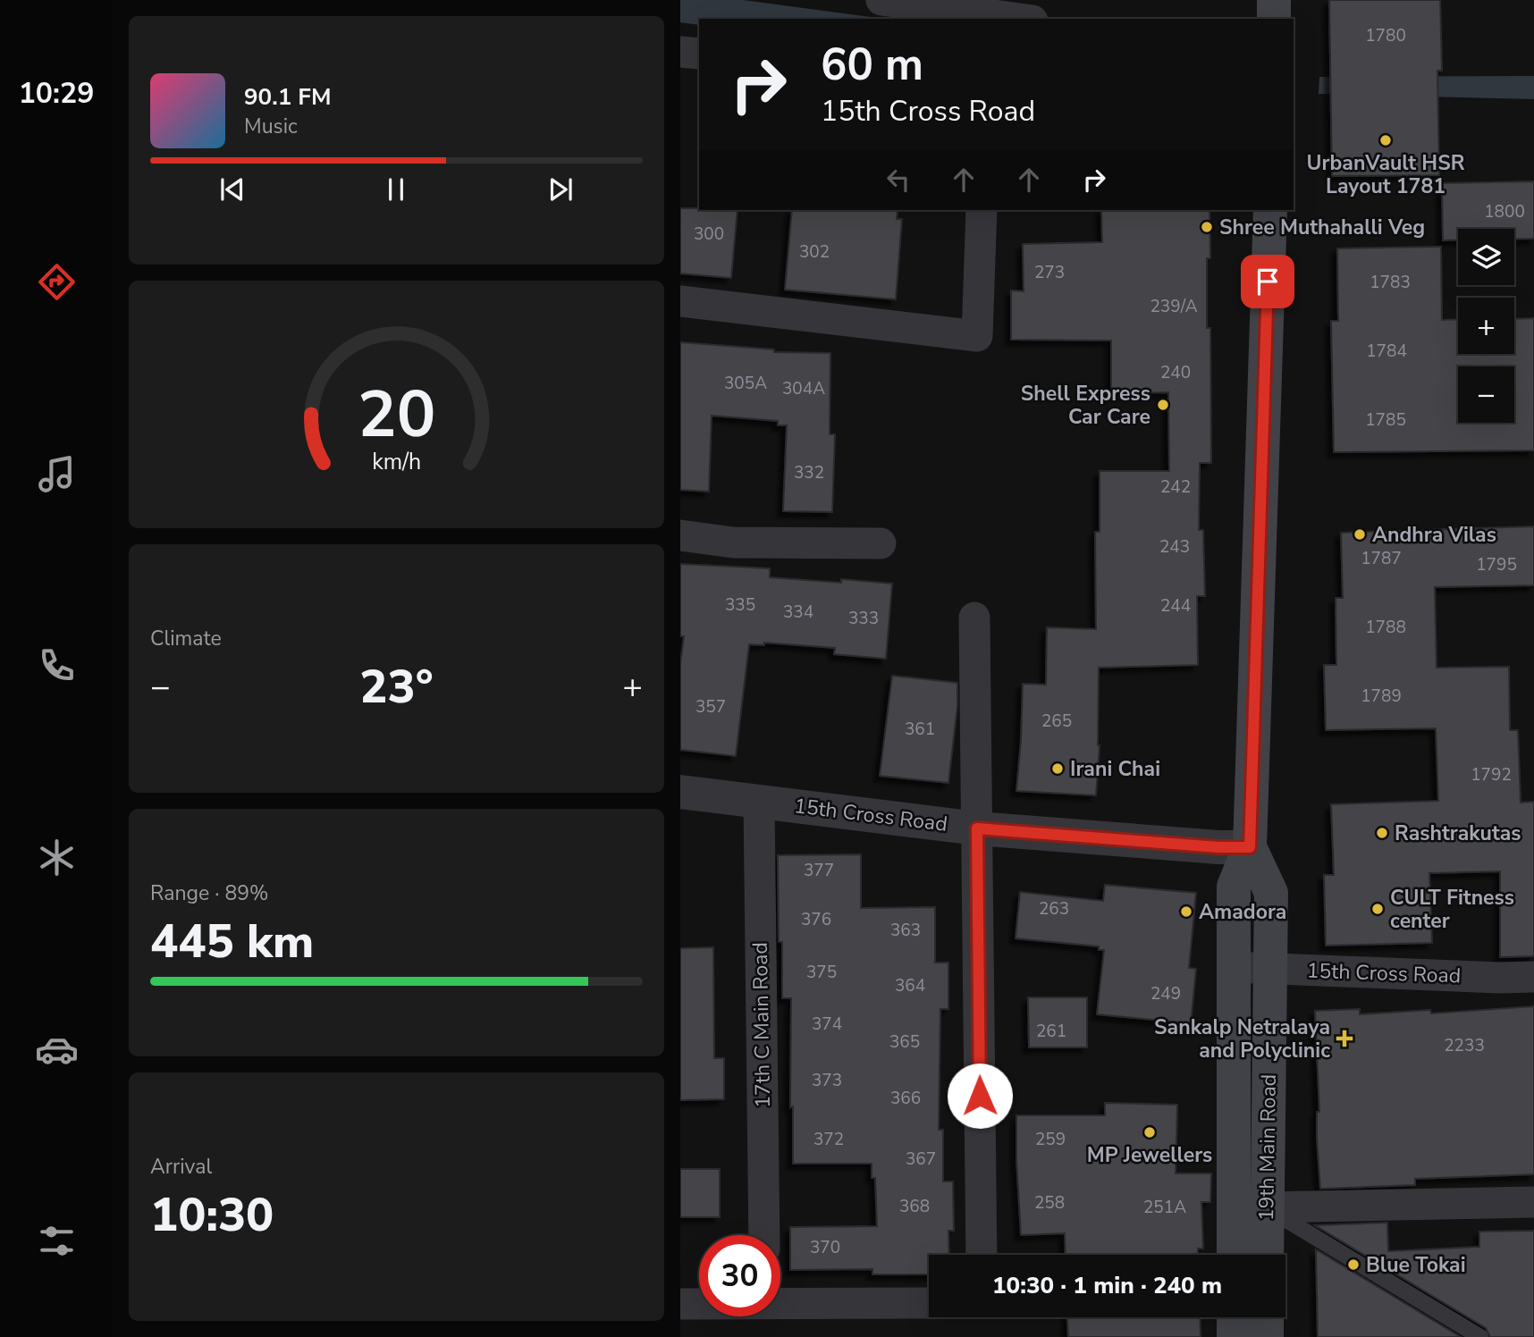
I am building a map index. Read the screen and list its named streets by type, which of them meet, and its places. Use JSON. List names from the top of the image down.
{
  "streets": {
    "main road": ["19th Main Road"],
    "street": ["15th Cross Road", "17th C Main Road"]
  },
  "crossings": [
    ["15th Cross Road", "17th C Main Road"],
    ["15th Cross Road", "19th Main Road"]
  ],
  "places": {
    "other": [
      "UrbanVault HSR Layout 1781",
      "Shree Muthahalli Veg",
      "Shell Express Car Care",
      "Andhra Vilas",
      "Irani Chai",
      "Rashtrakutas",
      "CULT Fitness center",
      "Amadora",
      "MP Jewellers",
      "Blue Tokai"
    ],
    "health": ["Sankalp Netralaya and Polyclinic"]
  },
  "house_numbers": [
    "1780",
    "1800",
    "300",
    "302",
    "273",
    "1783",
    "239/A",
    "1784",
    "240",
    "305A",
    "304A",
    "1785",
    "332",
    "242",
    "243",
    "1787",
    "1795",
    "335",
    "244",
    "334",
    "333",
    "1788",
    "1789",
    "357",
    "265",
    "361",
    "1792",
    "377",
    "263",
    "376",
    "363",
    "375",
    "364",
    "249",
    "374",
    "261",
    "365",
    "2233",
    "373",
    "366",
    "372",
    "259",
    "367",
    "258",
    "368",
    "251A",
    "370"
  ],
  "page": {
    "tabs": "10:29",
    "turn": ["60 m", "15th Cross Road"],
    "song": ["90.1 FM", "Music"],
    "map_buttons": ["+", "−"],
    "tile": [
      "Climate",
      ["Range · 89%", "445 km"],
      ["Arrival", "10:30"]
    ],
    "heat": ["−", "23°", "+"],
    "limit": "30",
    "trip": "10:30 · 1 min · 240 m",
    "gauge": ["20", "km/h"]
  }
}
